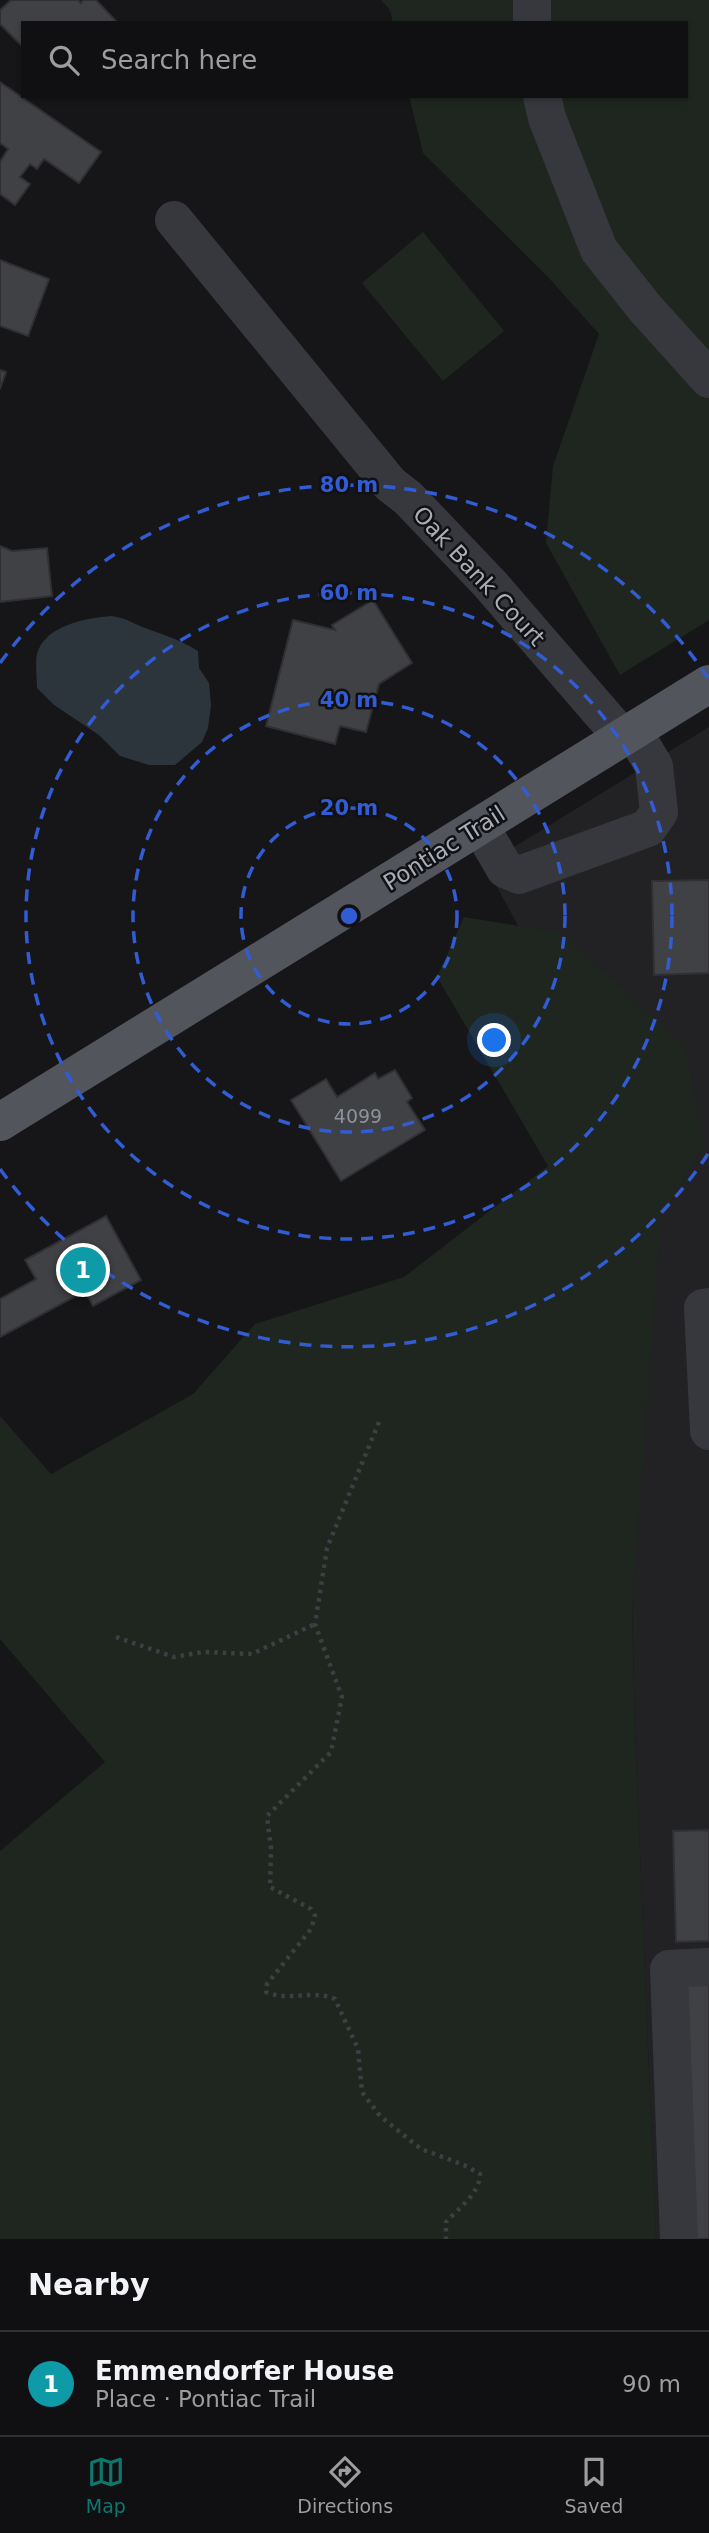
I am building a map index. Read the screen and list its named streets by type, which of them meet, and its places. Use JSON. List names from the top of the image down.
{
  "streets": {
    "main road": ["Pontiac Trail"],
    "street": ["Oak Bank Court"]
  },
  "crossings": [
    ["Oak Bank Court", "Pontiac Trail"]
  ],
  "house_numbers": ["4099"],
  "page": {
    "search": "Search here",
    "pins": "1",
    "heading": "Nearby",
    "list": [
      {
        "mark": "1",
        "name": "Emmendorfer House",
        "note": "Place · Pontiac Trail",
        "value": "90 m"
      }
    ],
    "nav": ["Map", "Directions", "Saved"]
  },
  "rings": [
    "80 m",
    "60 m",
    "40 m",
    "20 m"
  ]
}
